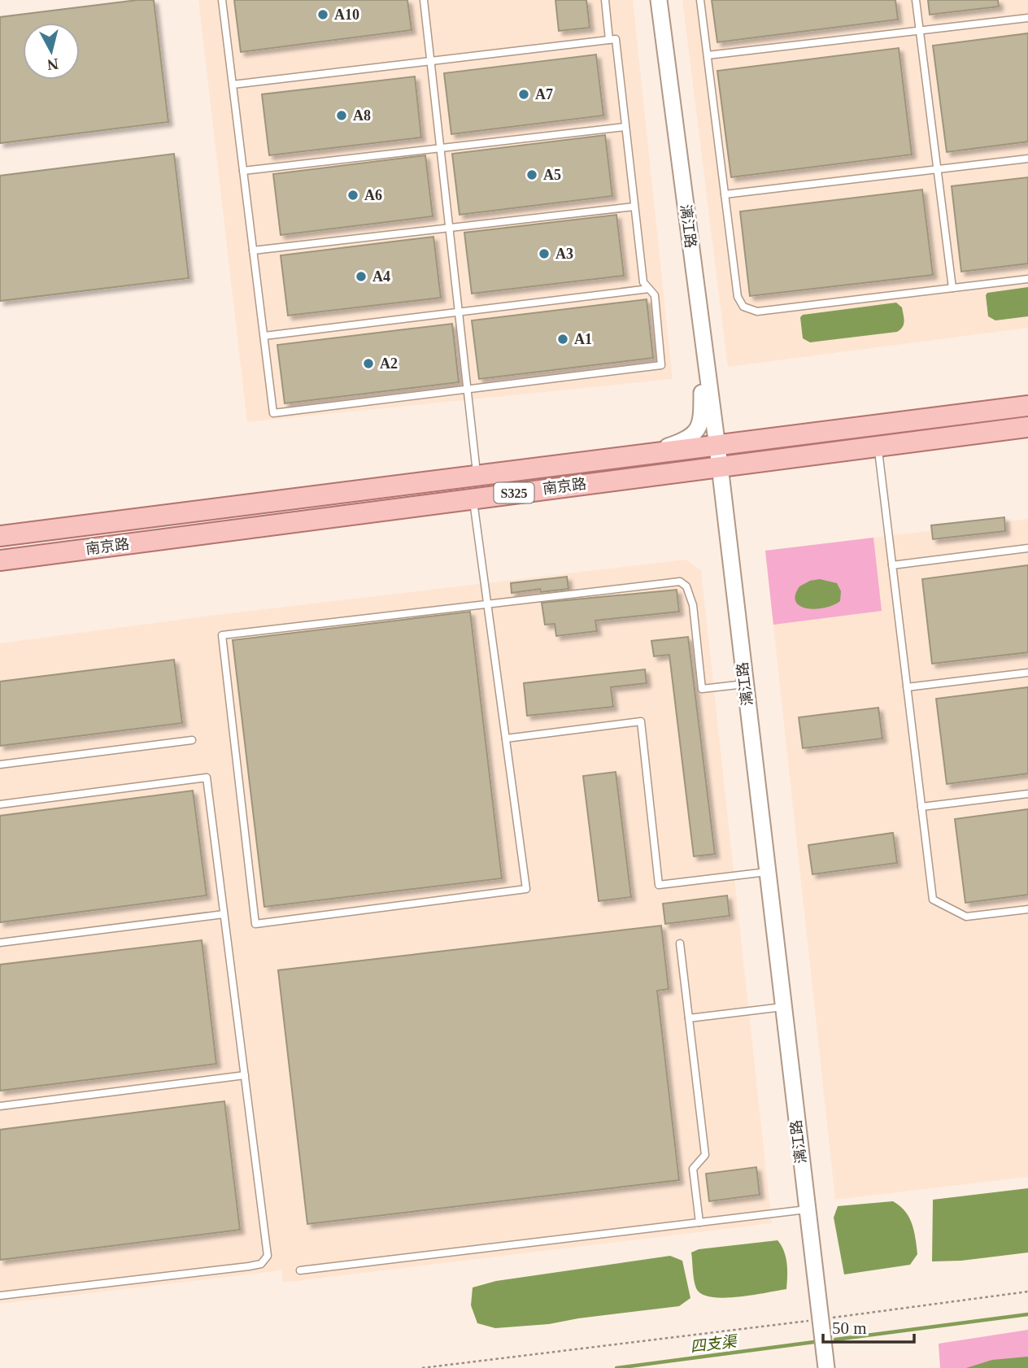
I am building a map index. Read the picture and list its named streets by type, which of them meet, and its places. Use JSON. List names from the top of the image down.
{
  "streets": {
    "main road": ["南京路", "S325"],
    "street": ["漓江路"]
  },
  "crossings": [
    ["漓江路", "南京路"]
  ],
  "water": ["四支渠"],
  "places": [
    "A10",
    "A7",
    "A8",
    "A5",
    "A6",
    "A3",
    "A4",
    "A1",
    "A2"
  ],
  "scale_bar": "50 m",
  "north": "bottom"
}
